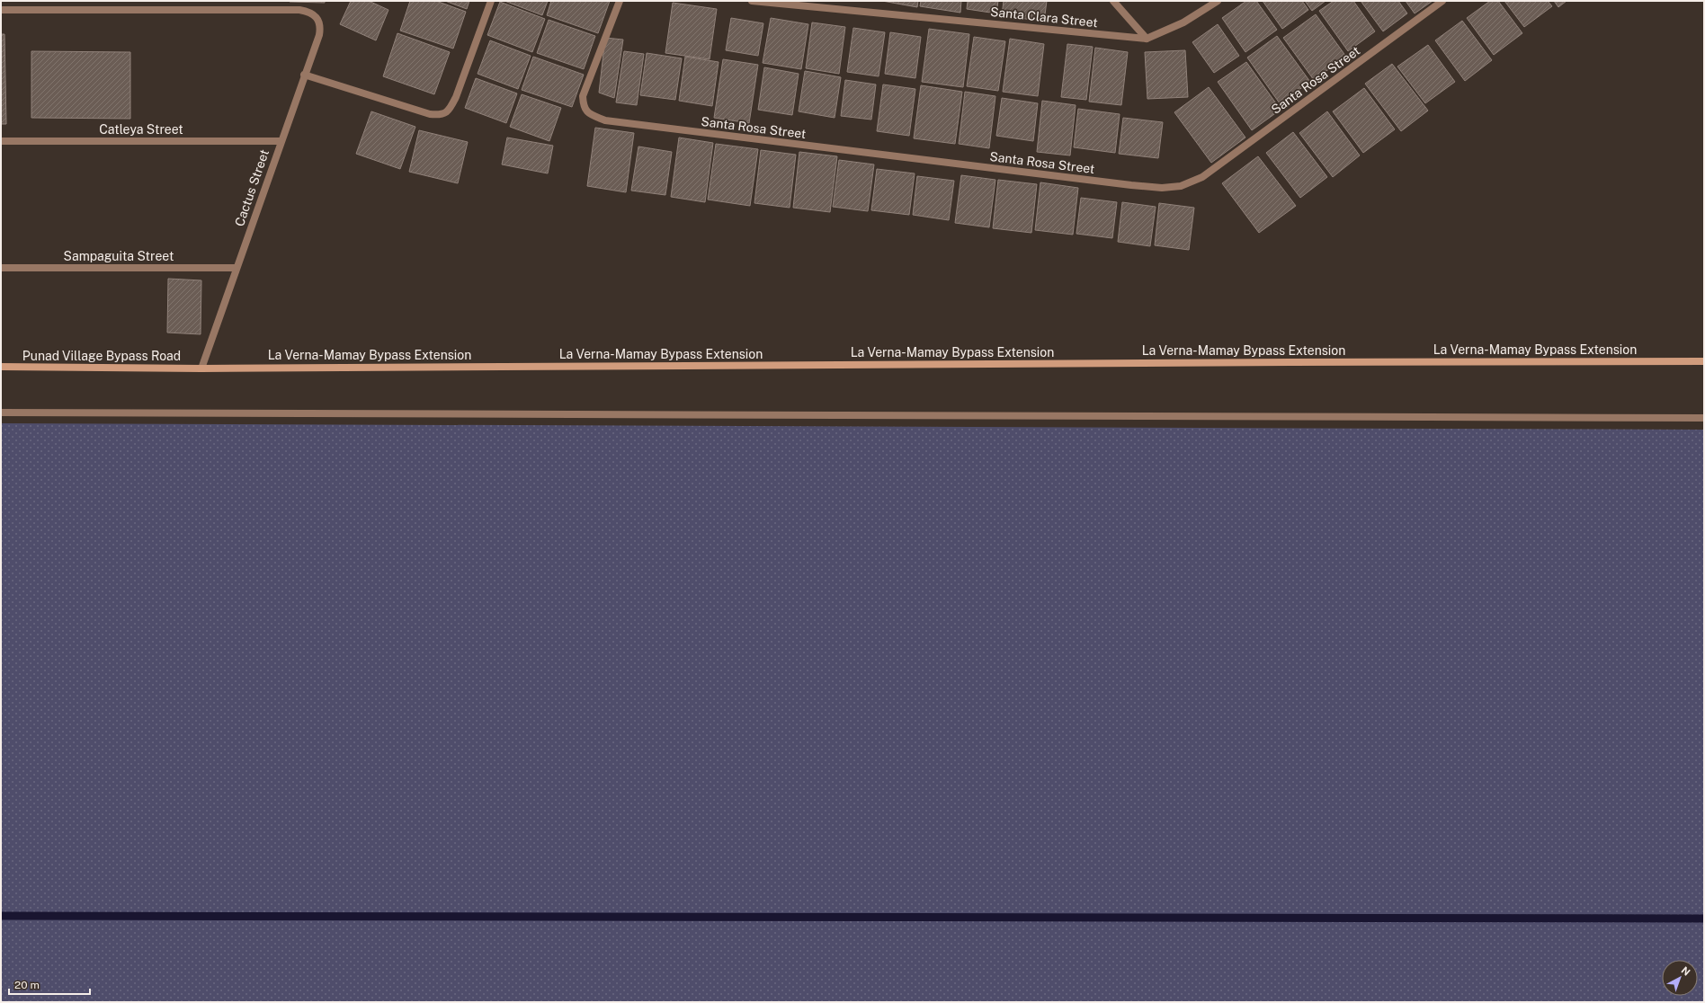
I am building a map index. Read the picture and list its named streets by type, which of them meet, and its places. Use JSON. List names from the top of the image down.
{
  "streets": {
    "main road": ["La Verna-Mamay Bypass Extension", "Punad Village Bypass Road"],
    "street": [
      "Santa Clara Street",
      "Santa Rosa Street",
      "Catleya Street",
      "Cactus Street",
      "Sampaguita Street"
    ]
  },
  "crossings": [
    ["Catleya Street", "Cactus Street"],
    ["Cactus Street", "Sampaguita Street"],
    ["Cactus Street", "La Verna-Mamay Bypass Extension"],
    ["Cactus Street", "Punad Village Bypass Road"],
    ["La Verna-Mamay Bypass Extension", "Punad Village Bypass Road"]
  ],
  "scale_bar": "20 m",
  "north": "top right"
}
